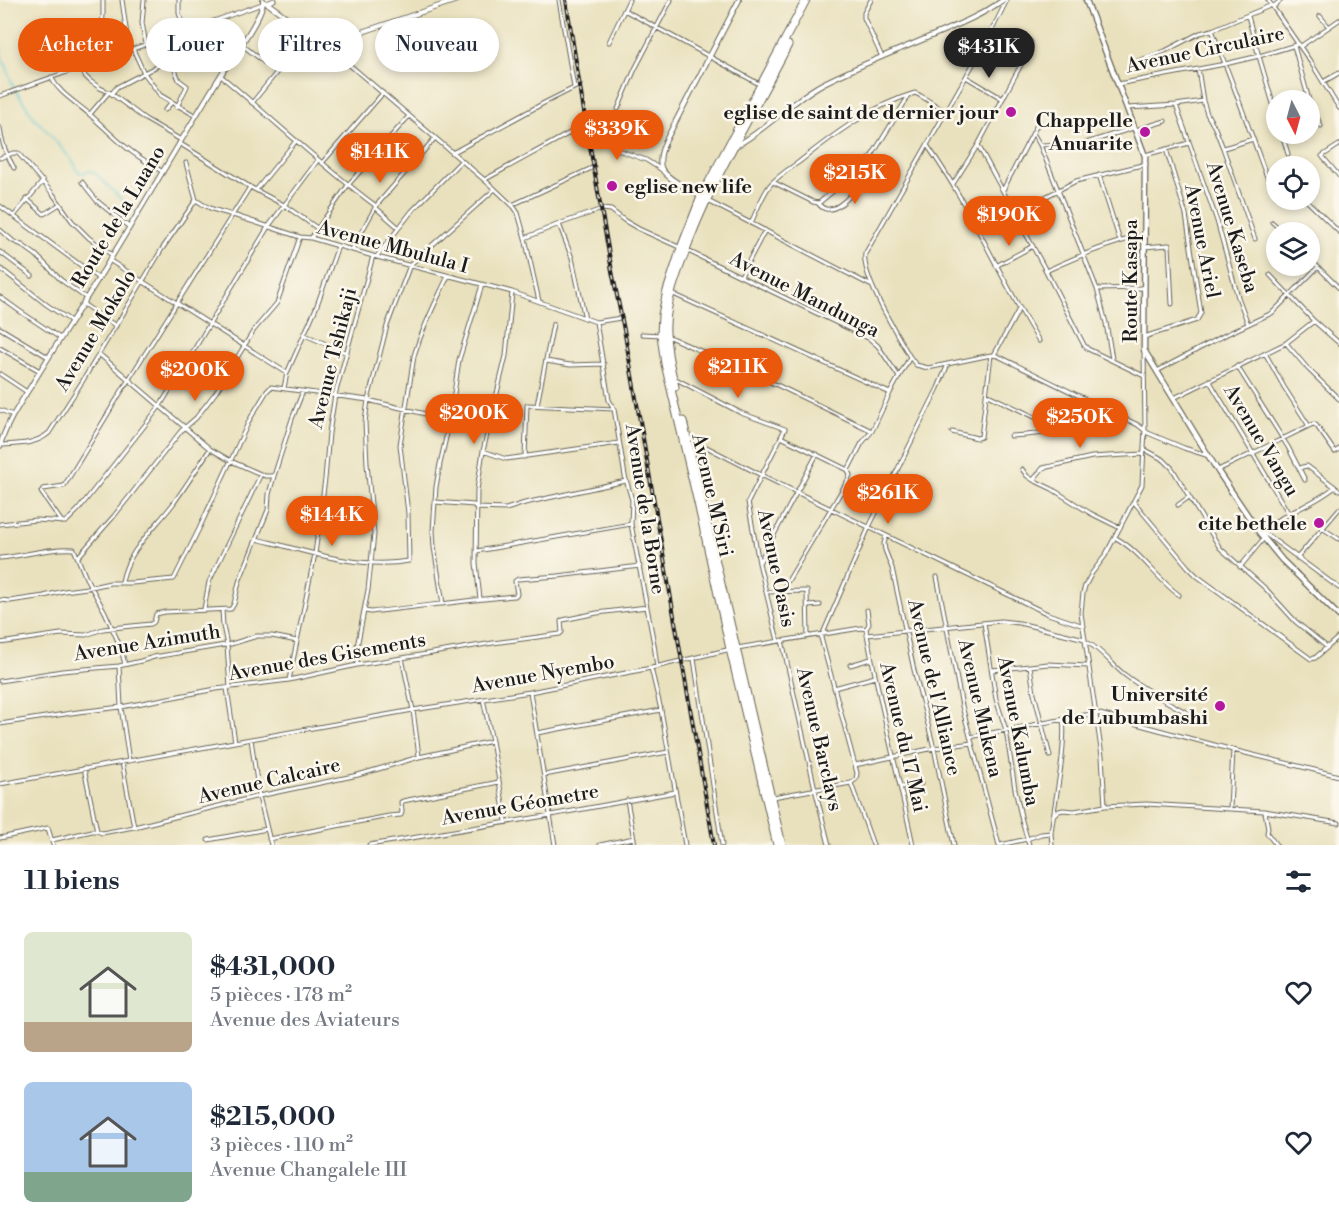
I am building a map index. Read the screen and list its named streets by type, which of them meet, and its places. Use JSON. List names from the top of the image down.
{
  "streets": {
    "highway": ["Avenue M'Siri"],
    "main road": ["Route Kasapa"],
    "street": [
      "Avenue Circulaire",
      "Route de la Luano",
      "Avenue Kaseba",
      "Avenue Ariel",
      "Avenue Mbulula I",
      "Avenue Mandunga",
      "Avenue Mokolo",
      "Avenue Tshikaji",
      "Avenue Vangu",
      "Avenue de la Borne",
      "Avenue Oasis",
      "Avenue Azimuth",
      "Avenue des Gisements",
      "Avenue Nyembo",
      "Avenue de l'Alliance",
      "Avenue Mukena",
      "Avenue Kalumba",
      "Avenue du 17 Mai",
      "Avenue Barclays",
      "Avenue Calcaire",
      "Avenue Géometre"
    ]
  },
  "crossings": [
    ["Avenue Circulaire", "Route Kasapa"],
    ["Route de la Luano", "Avenue Mokolo"],
    ["Avenue Ariel", "Route Kasapa"],
    ["Avenue Mbulula I", "Avenue Mokolo"],
    ["Avenue Mbulula I", "Avenue Tshikaji"],
    ["Avenue Mbulula I", "Avenue de la Borne"],
    ["Avenue Mandunga", "Avenue M'Siri"],
    ["Avenue Tshikaji", "Avenue Azimuth"],
    ["Avenue Tshikaji", "Avenue des Gisements"],
    ["Avenue M'Siri", "Avenue Nyembo"],
    ["Avenue de la Borne", "Avenue des Gisements"],
    ["Avenue de la Borne", "Avenue Nyembo"],
    ["Avenue Oasis", "Avenue Nyembo"],
    ["Avenue Oasis", "Avenue Barclays"],
    ["Avenue Nyembo", "Avenue Barclays"]
  ],
  "places": [
    "eglise de saint de dernier jour",
    "Chappelle Anuarite",
    "eglise new life",
    "cite bethele",
    "Université de Lubumbashi"
  ],
  "north": "bottom",
  "page": {
    "chip": [
      "Acheter",
      "Louer",
      "Filtres",
      "Nouveau"
    ],
    "price": [
      "$431K",
      "$339K",
      "$141K",
      "$215K",
      "$190K",
      "$211K",
      "$200K",
      "$200K",
      "$250K",
      "$261K",
      "$144K"
    ],
    "heading": "11 biens",
    "list": [
      {
        "name": "$431,000",
        "note": "5 pièces · 178 m² · Avenue des Aviateurs"
      },
      {
        "name": "$215,000",
        "note": "3 pièces · 110 m² · Avenue Changalele III"
      }
    ]
  }
}
